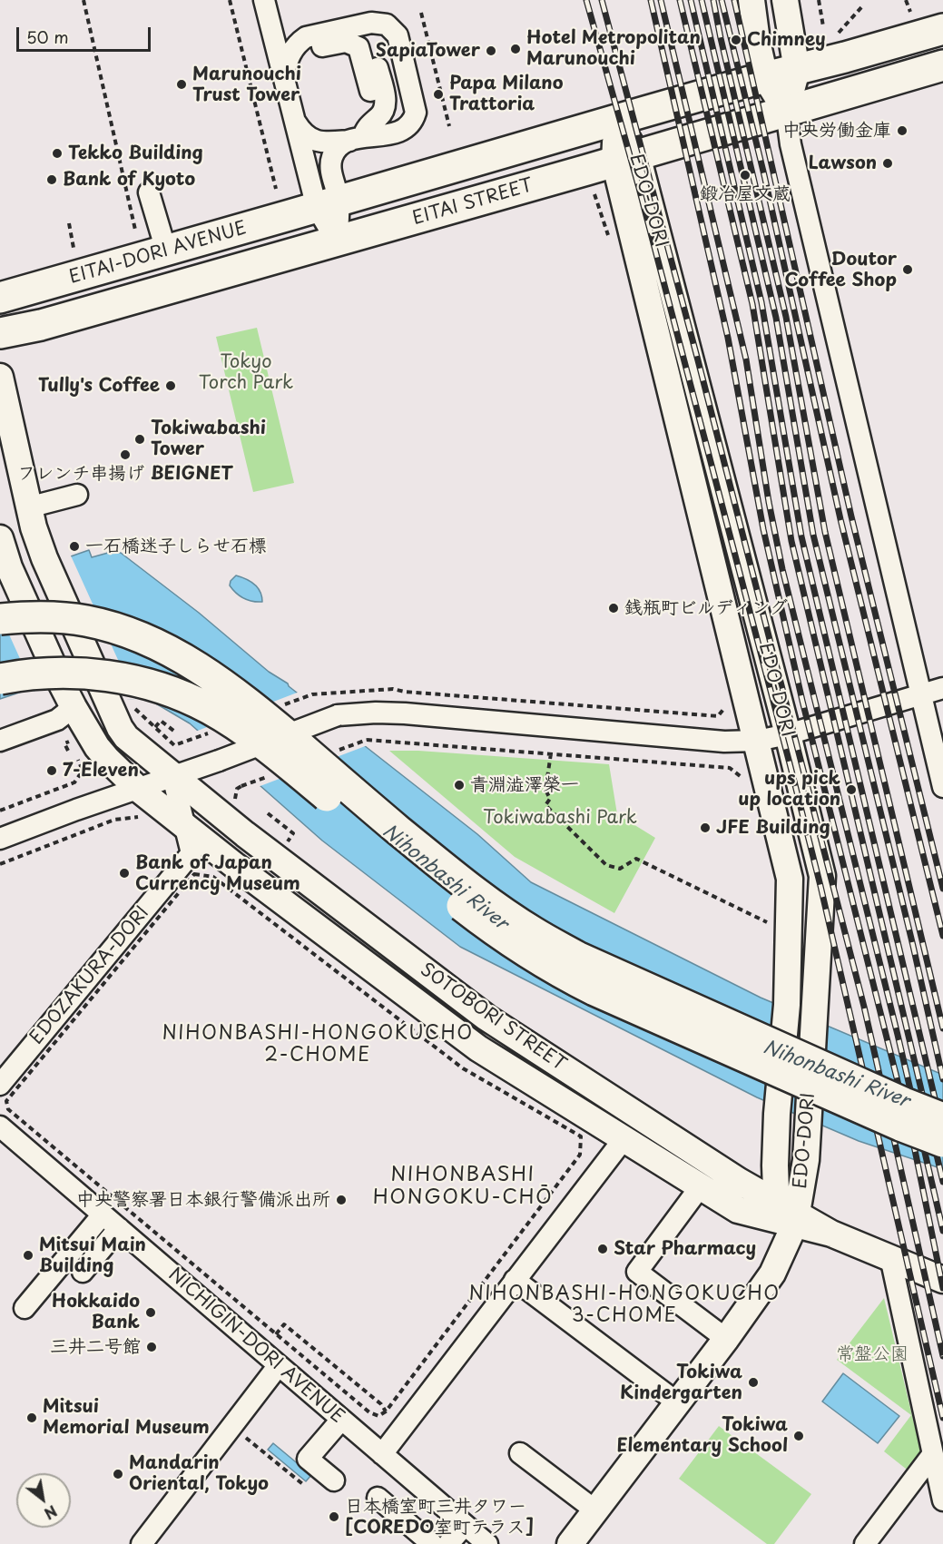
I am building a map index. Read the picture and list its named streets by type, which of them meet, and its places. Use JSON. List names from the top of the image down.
{
  "streets": {
    "highway": ["EITAI STREET", "EITAI-DORI AVENUE"],
    "main road": ["EDO-DORI", "SOTOBORI STREET"],
    "street": ["EDOZAKURA-DORI", "NICHIGIN-DORI AVENUE"]
  },
  "crossings": [
    ["EDO-DORI", "EITAI STREET"],
    ["EDO-DORI", "SOTOBORI STREET"],
    ["EDOZAKURA-DORI", "SOTOBORI STREET"]
  ],
  "districts": ["NIHONBASHI-HONGOKUCHO 2-CHOME", "NIHONBASHI HONGOKU-CHŌ", "NIHONBASHI-HONGOKUCHO 3-CHOME"],
  "water": ["Nihonbashi River"],
  "parks": ["Tokyo Torch Park", "Tokiwabashi Park", "常盤公園"],
  "places": [
    "Chimney",
    "Hotel Metropolitan Marunouchi",
    "SapiaTower",
    "Marunouchi Trust Tower",
    "Papa Milano Trattoria",
    "中央労働金庫",
    "Tekko Building",
    "Lawson",
    "鍛冶屋文蔵",
    "Bank of Kyoto",
    "Doutor Coffee Shop",
    "Tully's Coffee",
    "Tokiwabashi Tower",
    "フレンチ串揚げ BEIGNET",
    "一石橋迷子しらせ石標",
    "銭瓶町ビルディング",
    "7-Eleven",
    "青淵澁澤榮一",
    "ups pick up location",
    "JFE Building",
    "Bank of Japan Currency Museum",
    "中央警察署日本銀行警備派出所",
    "Star Pharmacy",
    "Mitsui Main Building",
    "Hokkaido Bank",
    "三井二号館",
    "Tokiwa Kindergarten",
    "Mitsui Memorial Museum",
    "Tokiwa Elementary School",
    "Mandarin Oriental, Tokyo",
    "日本橋室町三井タワー [COREDO室町テラス]"
  ],
  "scale_bar": "50 m",
  "north": "bottom right"
}
